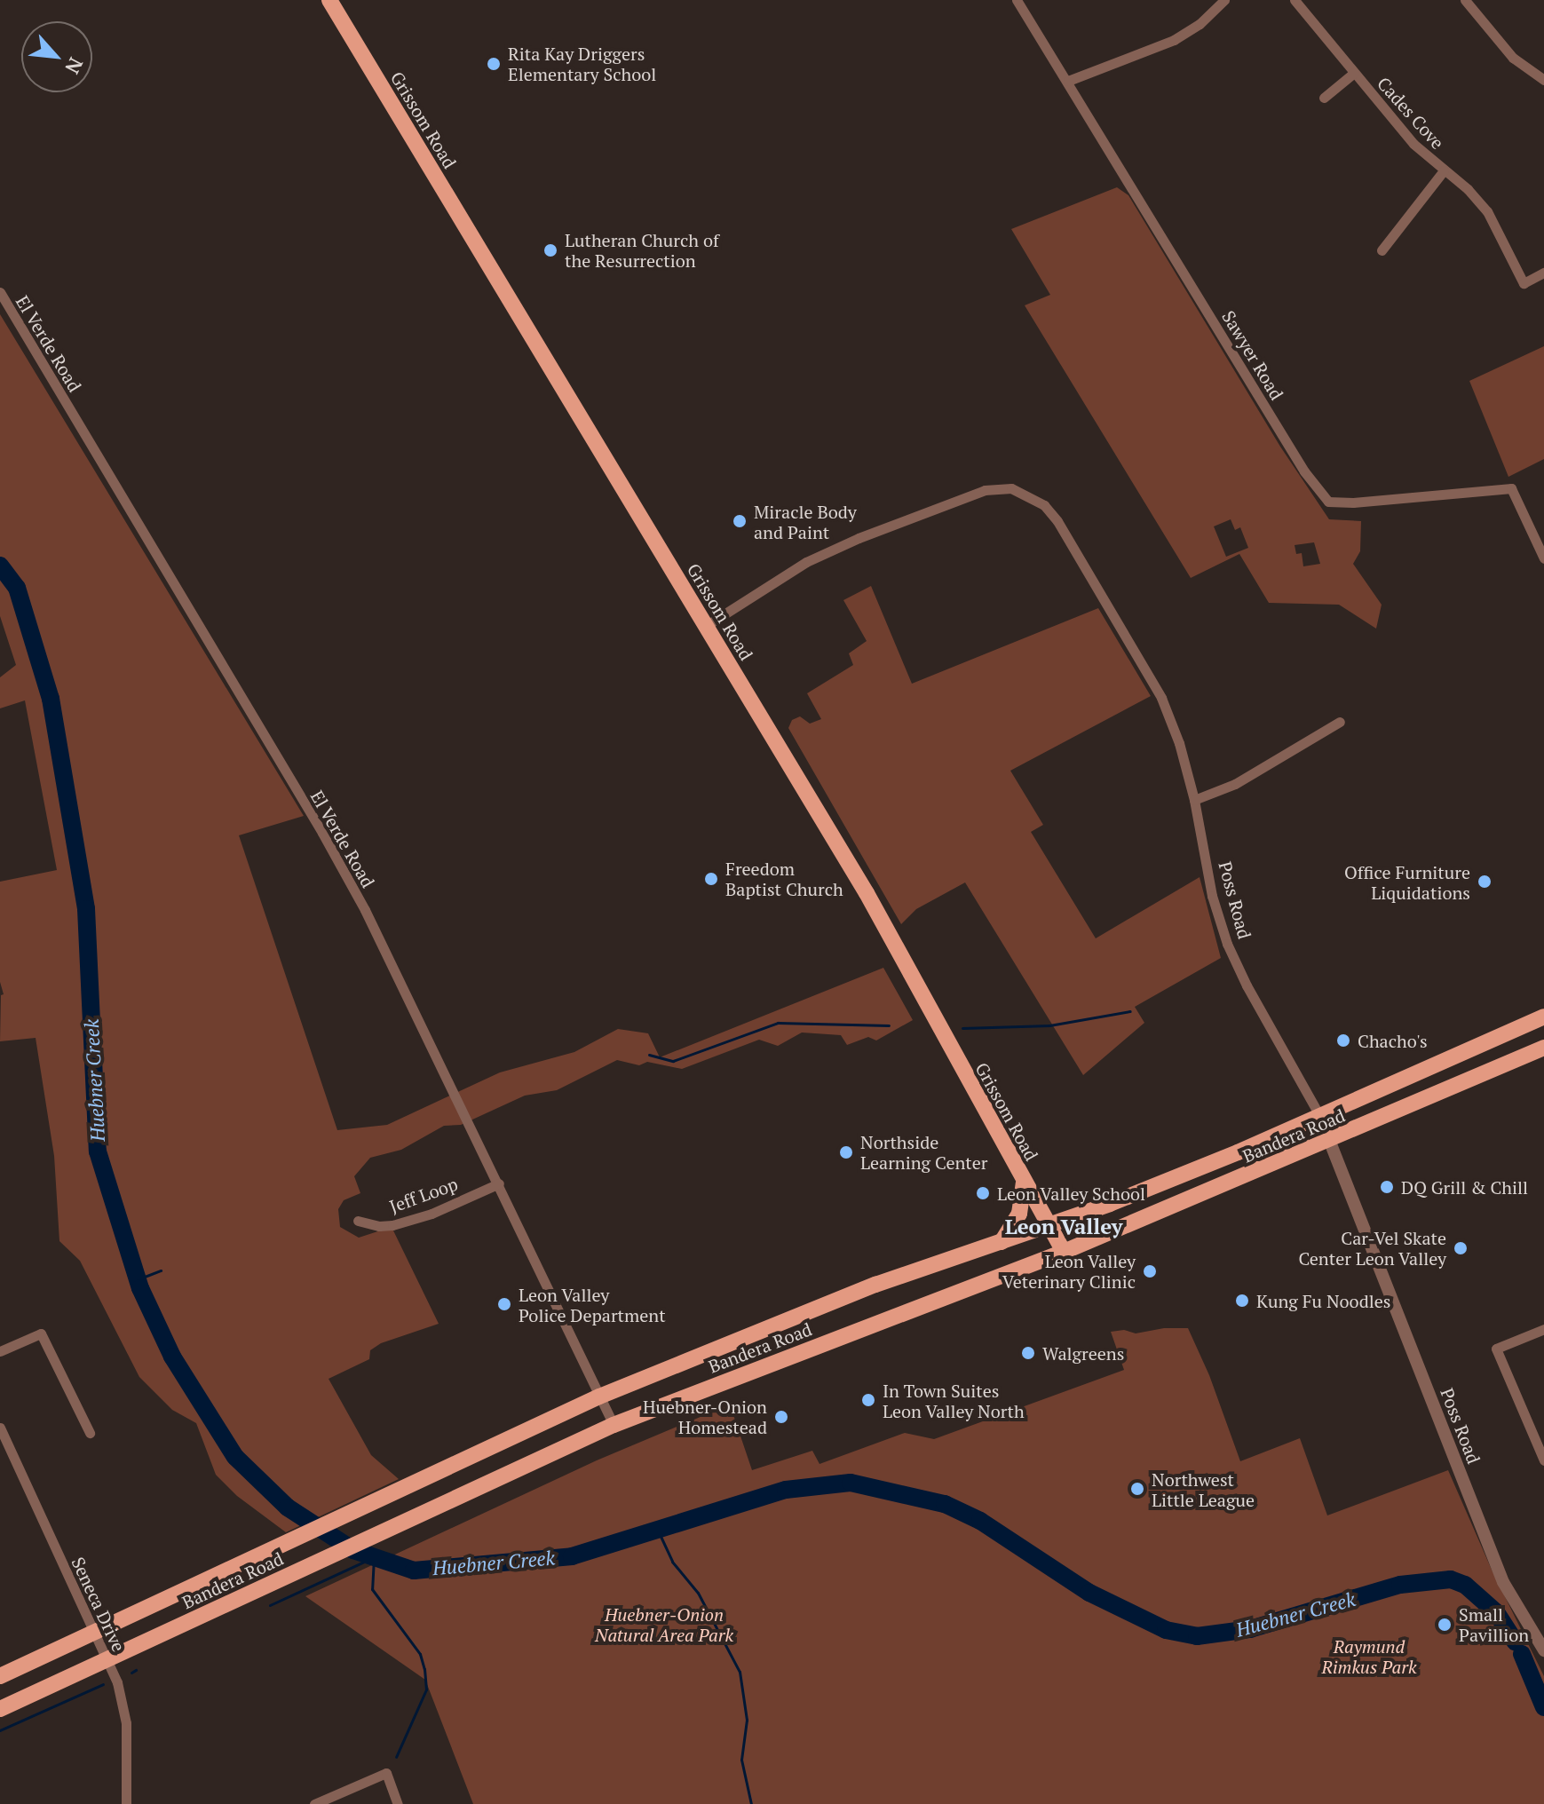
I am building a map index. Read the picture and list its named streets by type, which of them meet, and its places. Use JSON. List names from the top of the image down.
{
  "streets": {
    "main road": ["Grissom Road", "Bandera Road"],
    "street": [
      "Cades Cove",
      "El Verde Road",
      "Sawyer Road",
      "Poss Road",
      "Jeff Loop",
      "Seneca Drive"
    ]
  },
  "crossings": [
    ["Grissom Road", "Poss Road"],
    ["Grissom Road", "Bandera Road"],
    ["El Verde Road", "Bandera Road"],
    ["El Verde Road", "Jeff Loop"],
    ["Poss Road", "Bandera Road"],
    ["Bandera Road", "Seneca Drive"]
  ],
  "districts": ["Leon Valley"],
  "water": ["Huebner Creek"],
  "parks": ["Huebner-Onion Natural Area Park", "Raymund Rimkus Park"],
  "places": [
    "Rita Kay Driggers Elementary School",
    "Lutheran Church of the Resurrection",
    "Miracle Body and Paint",
    "Freedom Baptist Church",
    "Office Furniture Liquidations",
    "Chacho's",
    "Northside Learning Center",
    "DQ Grill & Chill",
    "Leon Valley School",
    "Car-Vel Skate Center Leon Valley",
    "Leon Valley Veterinary Clinic",
    "Kung Fu Noodles",
    "Leon Valley Police Department",
    "Walgreens",
    "In Town Suites Leon Valley North",
    "Huebner-Onion Homestead",
    "Northwest Little League",
    "Small Pavillion"
  ],
  "north": "bottom right"
}
